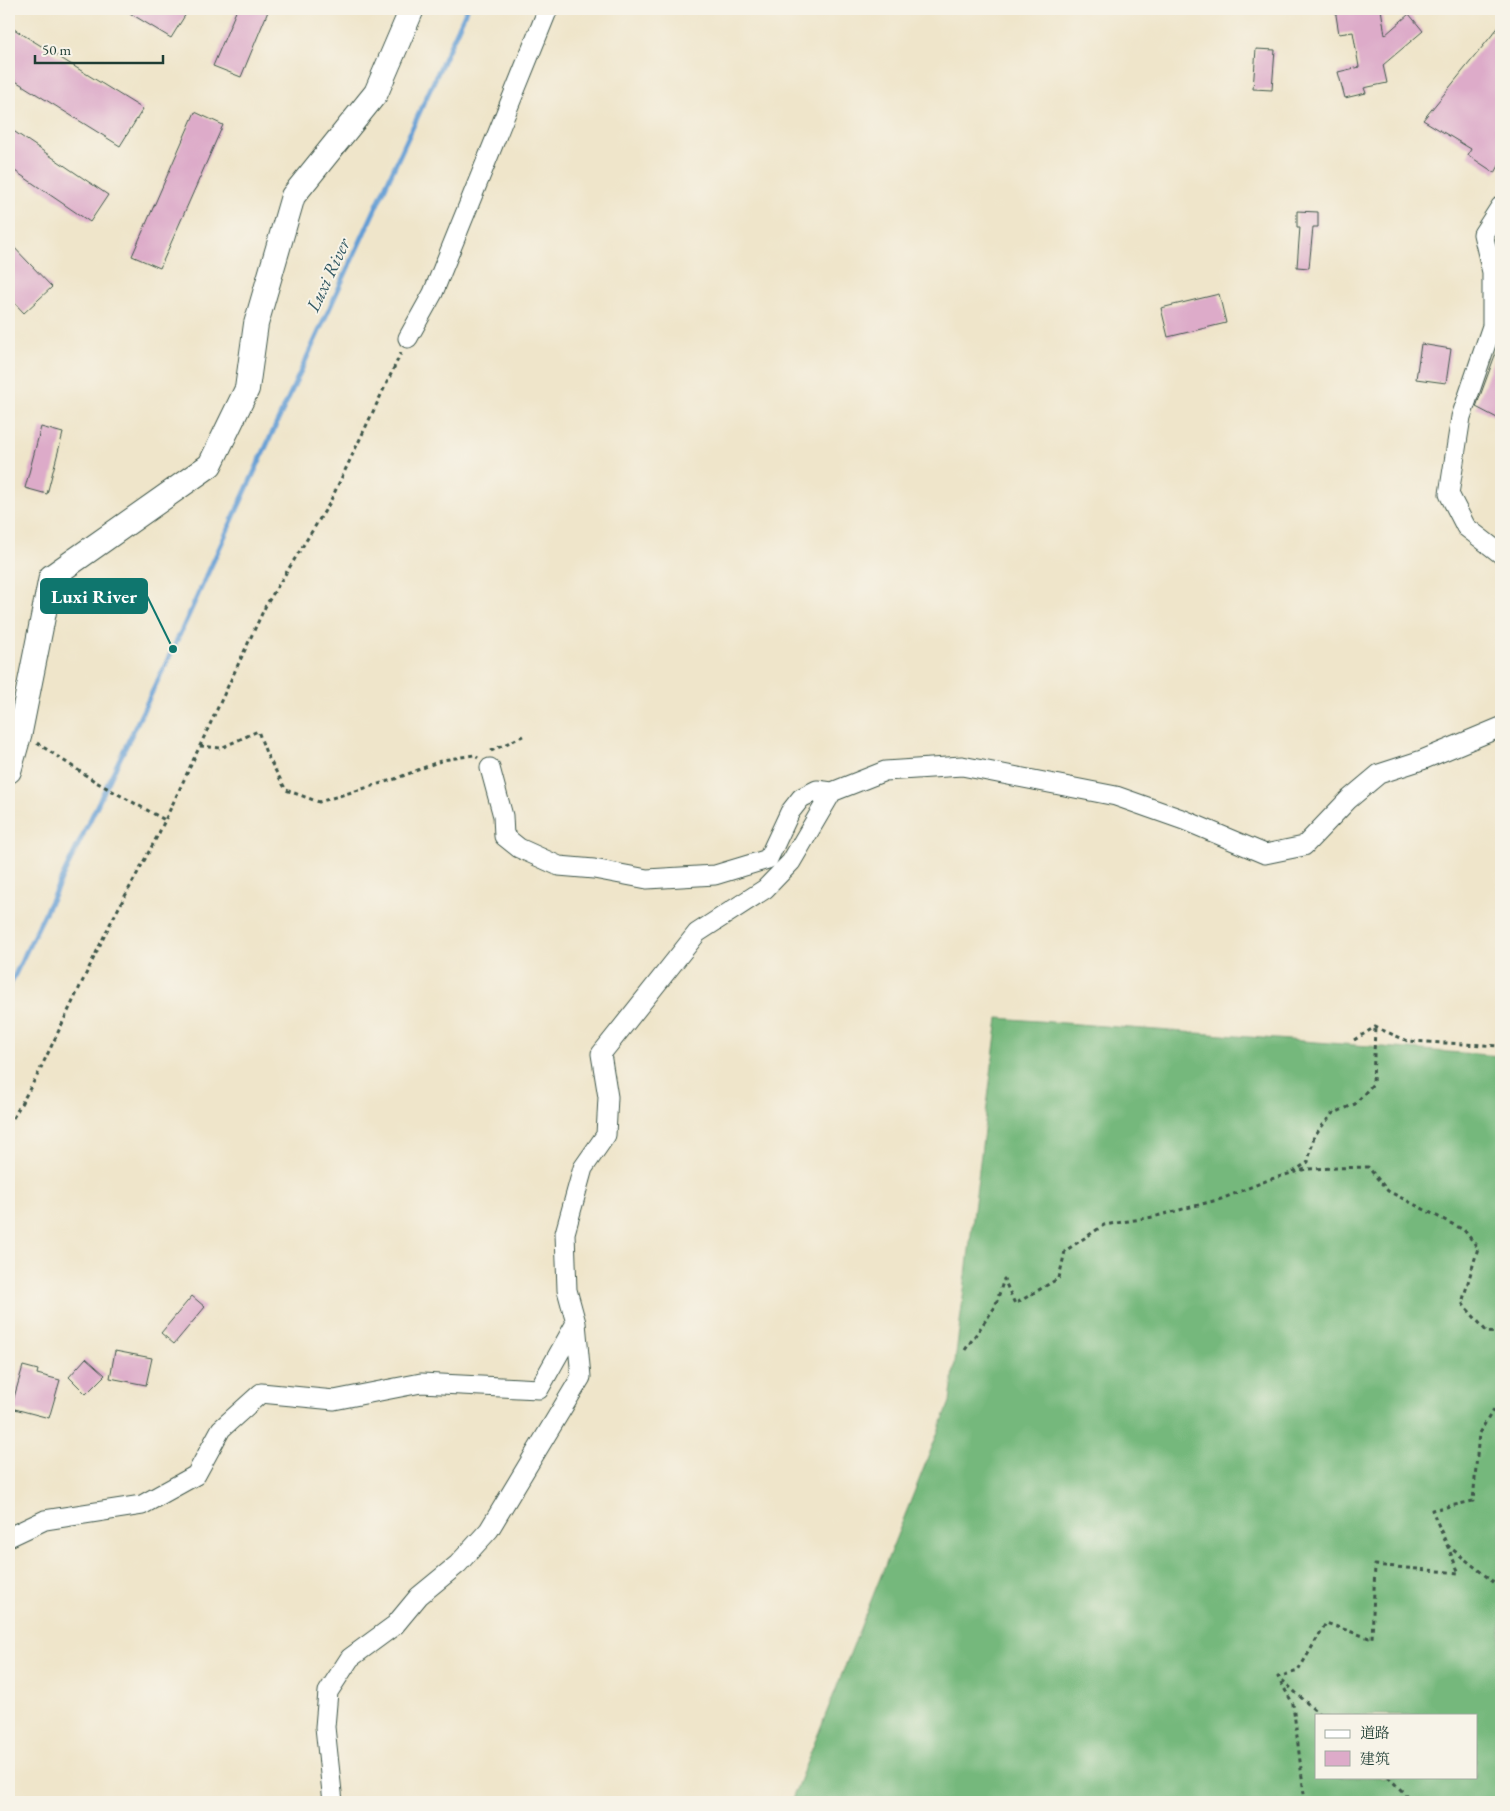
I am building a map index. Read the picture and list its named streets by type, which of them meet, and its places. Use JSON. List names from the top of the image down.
{
  "water": ["Luxi River"],
  "places": ["Luxi River"],
  "legend": ["道路", "建筑"],
  "scale_bar": "50 m"
}
